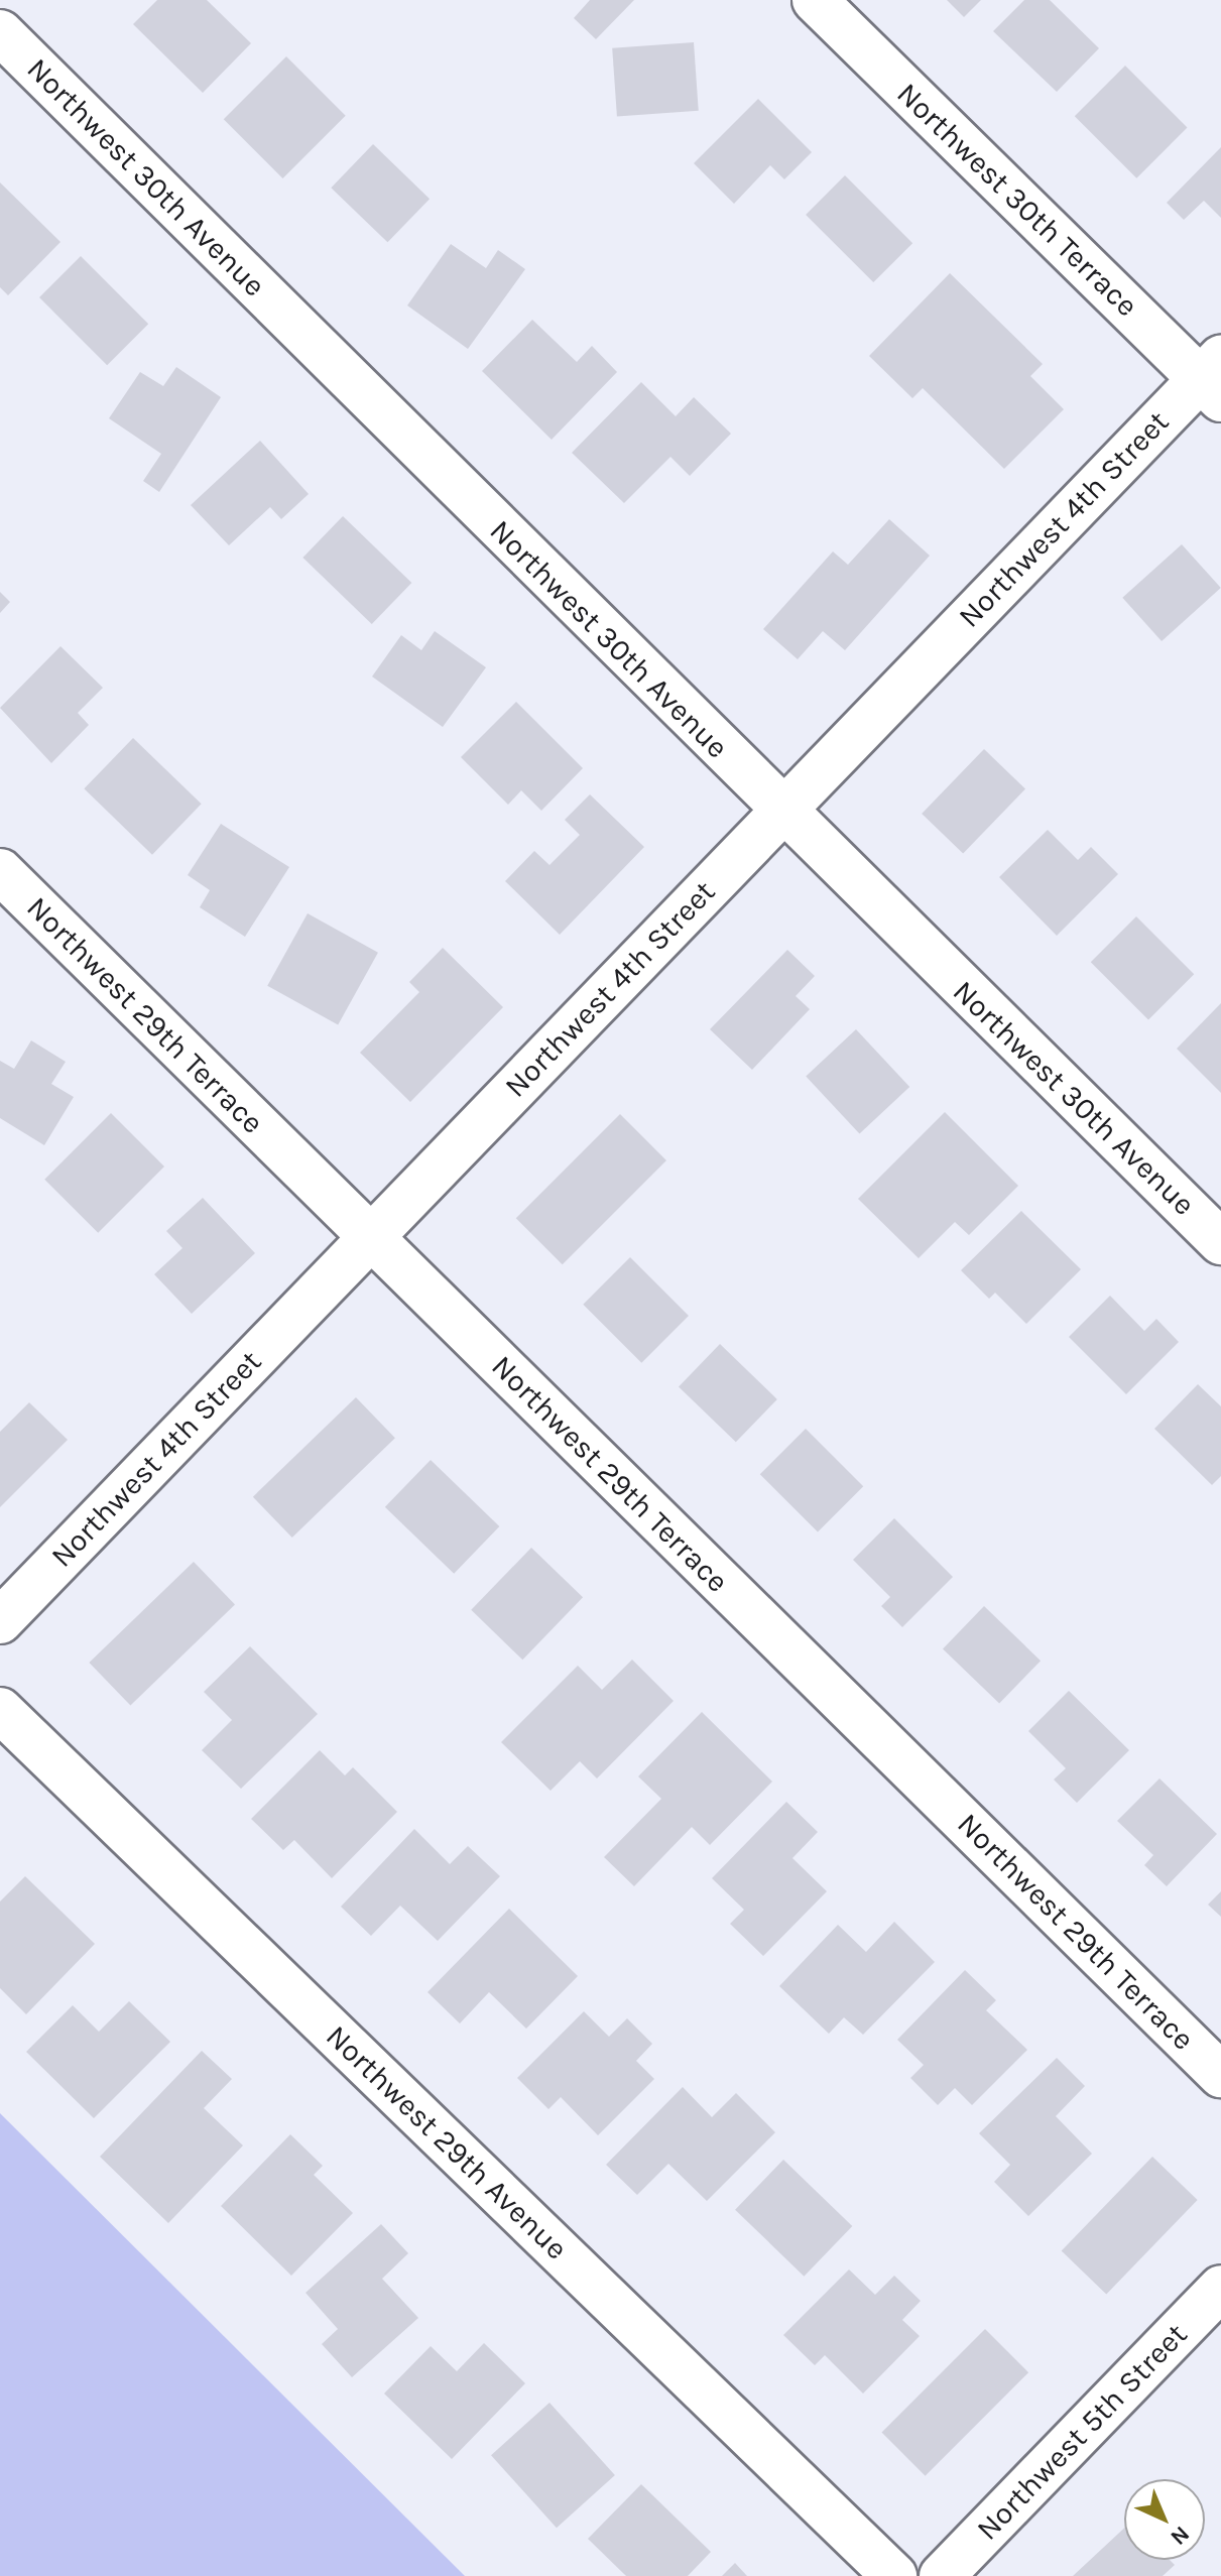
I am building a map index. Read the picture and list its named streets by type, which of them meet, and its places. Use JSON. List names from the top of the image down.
{
  "streets": {
    "street": [
      "Northwest 30th Avenue",
      "Northwest 30th Terrace",
      "Northwest 4th Street",
      "Northwest 29th Terrace",
      "Northwest 29th Avenue",
      "Northwest 5th Street"
    ]
  },
  "crossings": [
    ["Northwest 30th Avenue", "Northwest 4th Street"],
    ["Northwest 30th Terrace", "Northwest 4th Street"],
    ["Northwest 4th Street", "Northwest 29th Terrace"]
  ],
  "north": "bottom right"
}
